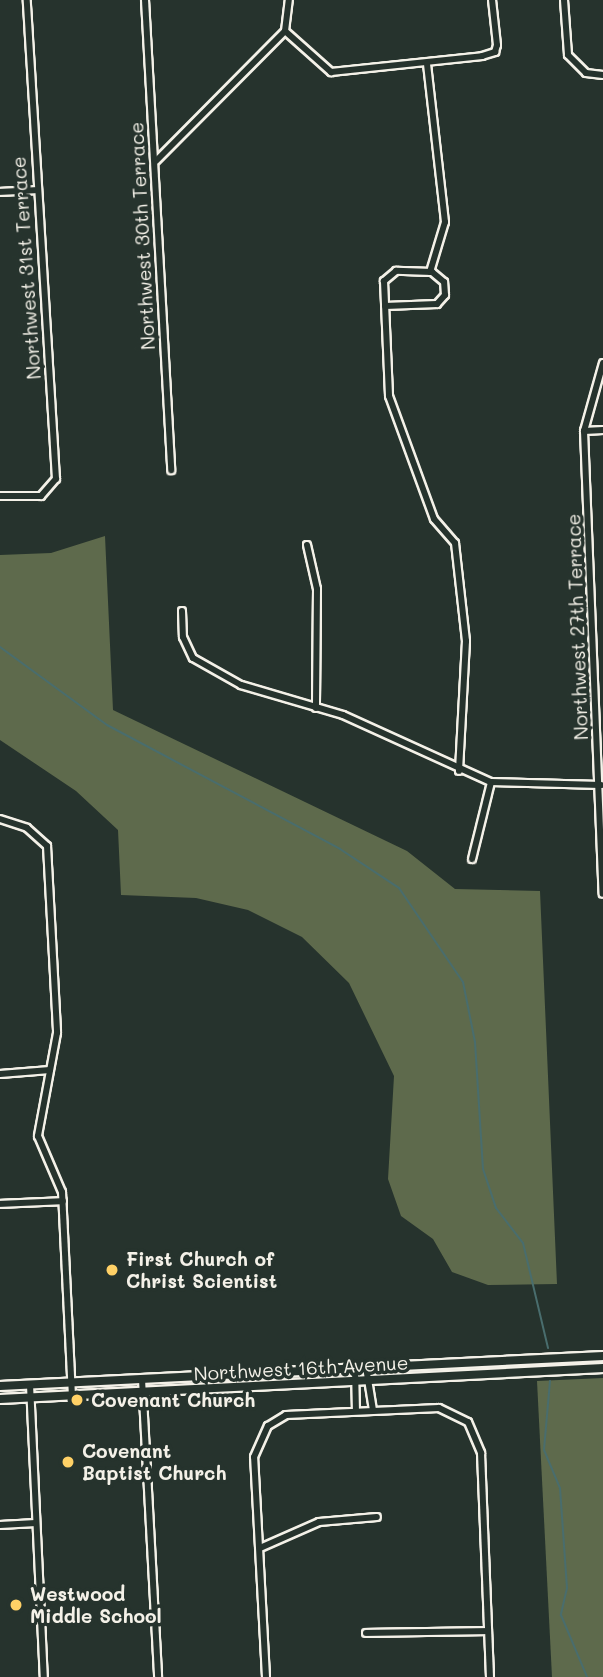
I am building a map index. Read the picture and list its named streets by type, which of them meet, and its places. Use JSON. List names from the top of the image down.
{
  "streets": {
    "main road": ["Northwest 16th Avenue"],
    "street": ["Northwest 30th Terrace", "Northwest 31st Terrace", "Northwest 27th Terrace"]
  },
  "places": [
    "First Church of Christ Scientist",
    "Covenant Church",
    "Covenant Baptist Church",
    "Westwood Middle School"
  ]
}
